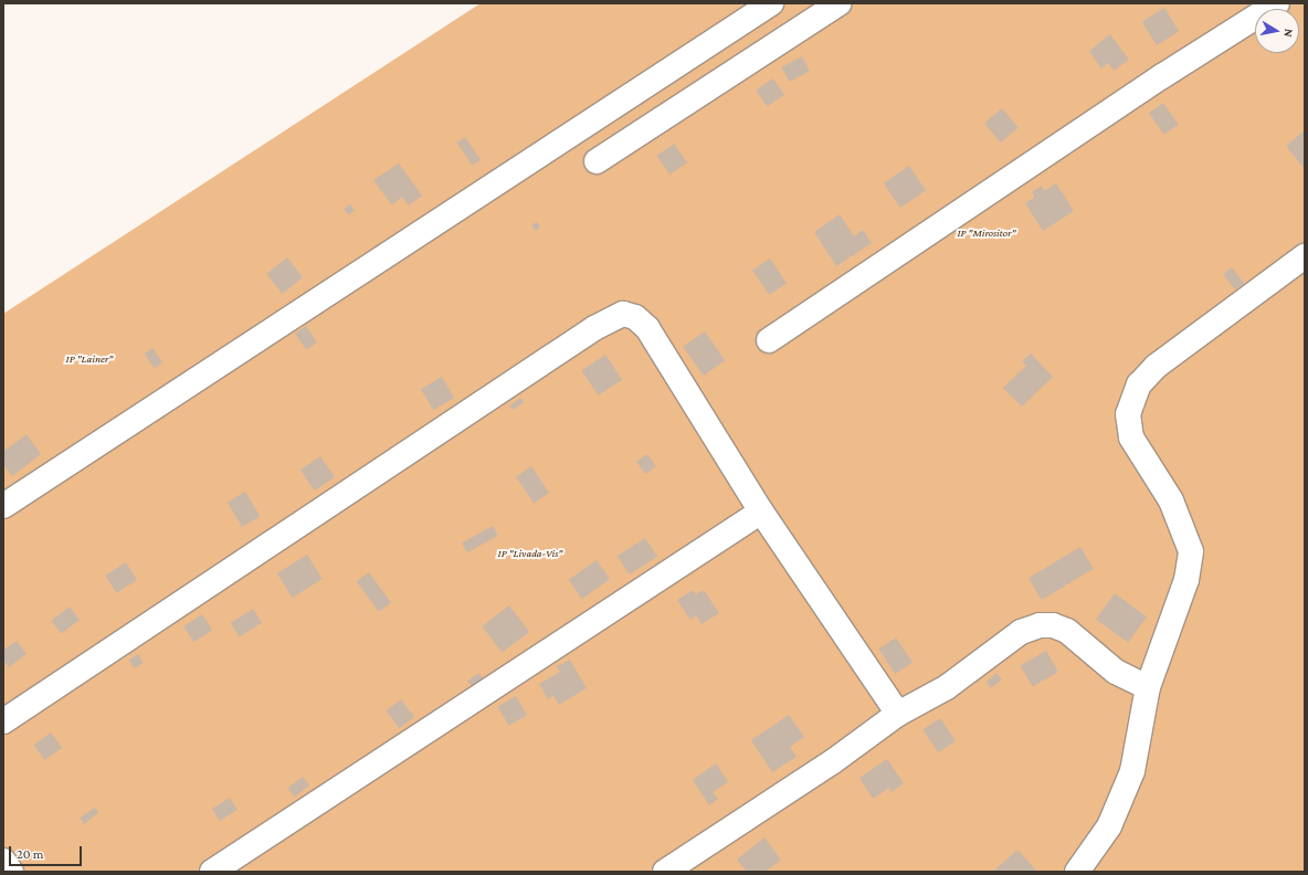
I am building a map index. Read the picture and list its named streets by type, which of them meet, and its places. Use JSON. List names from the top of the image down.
{
  "parks": ["IP \"Mirositor\"", "IP \"Lainer\"", "IP \"Livada-Vis\""],
  "scale_bar": "20 m",
  "north": "right"
}
